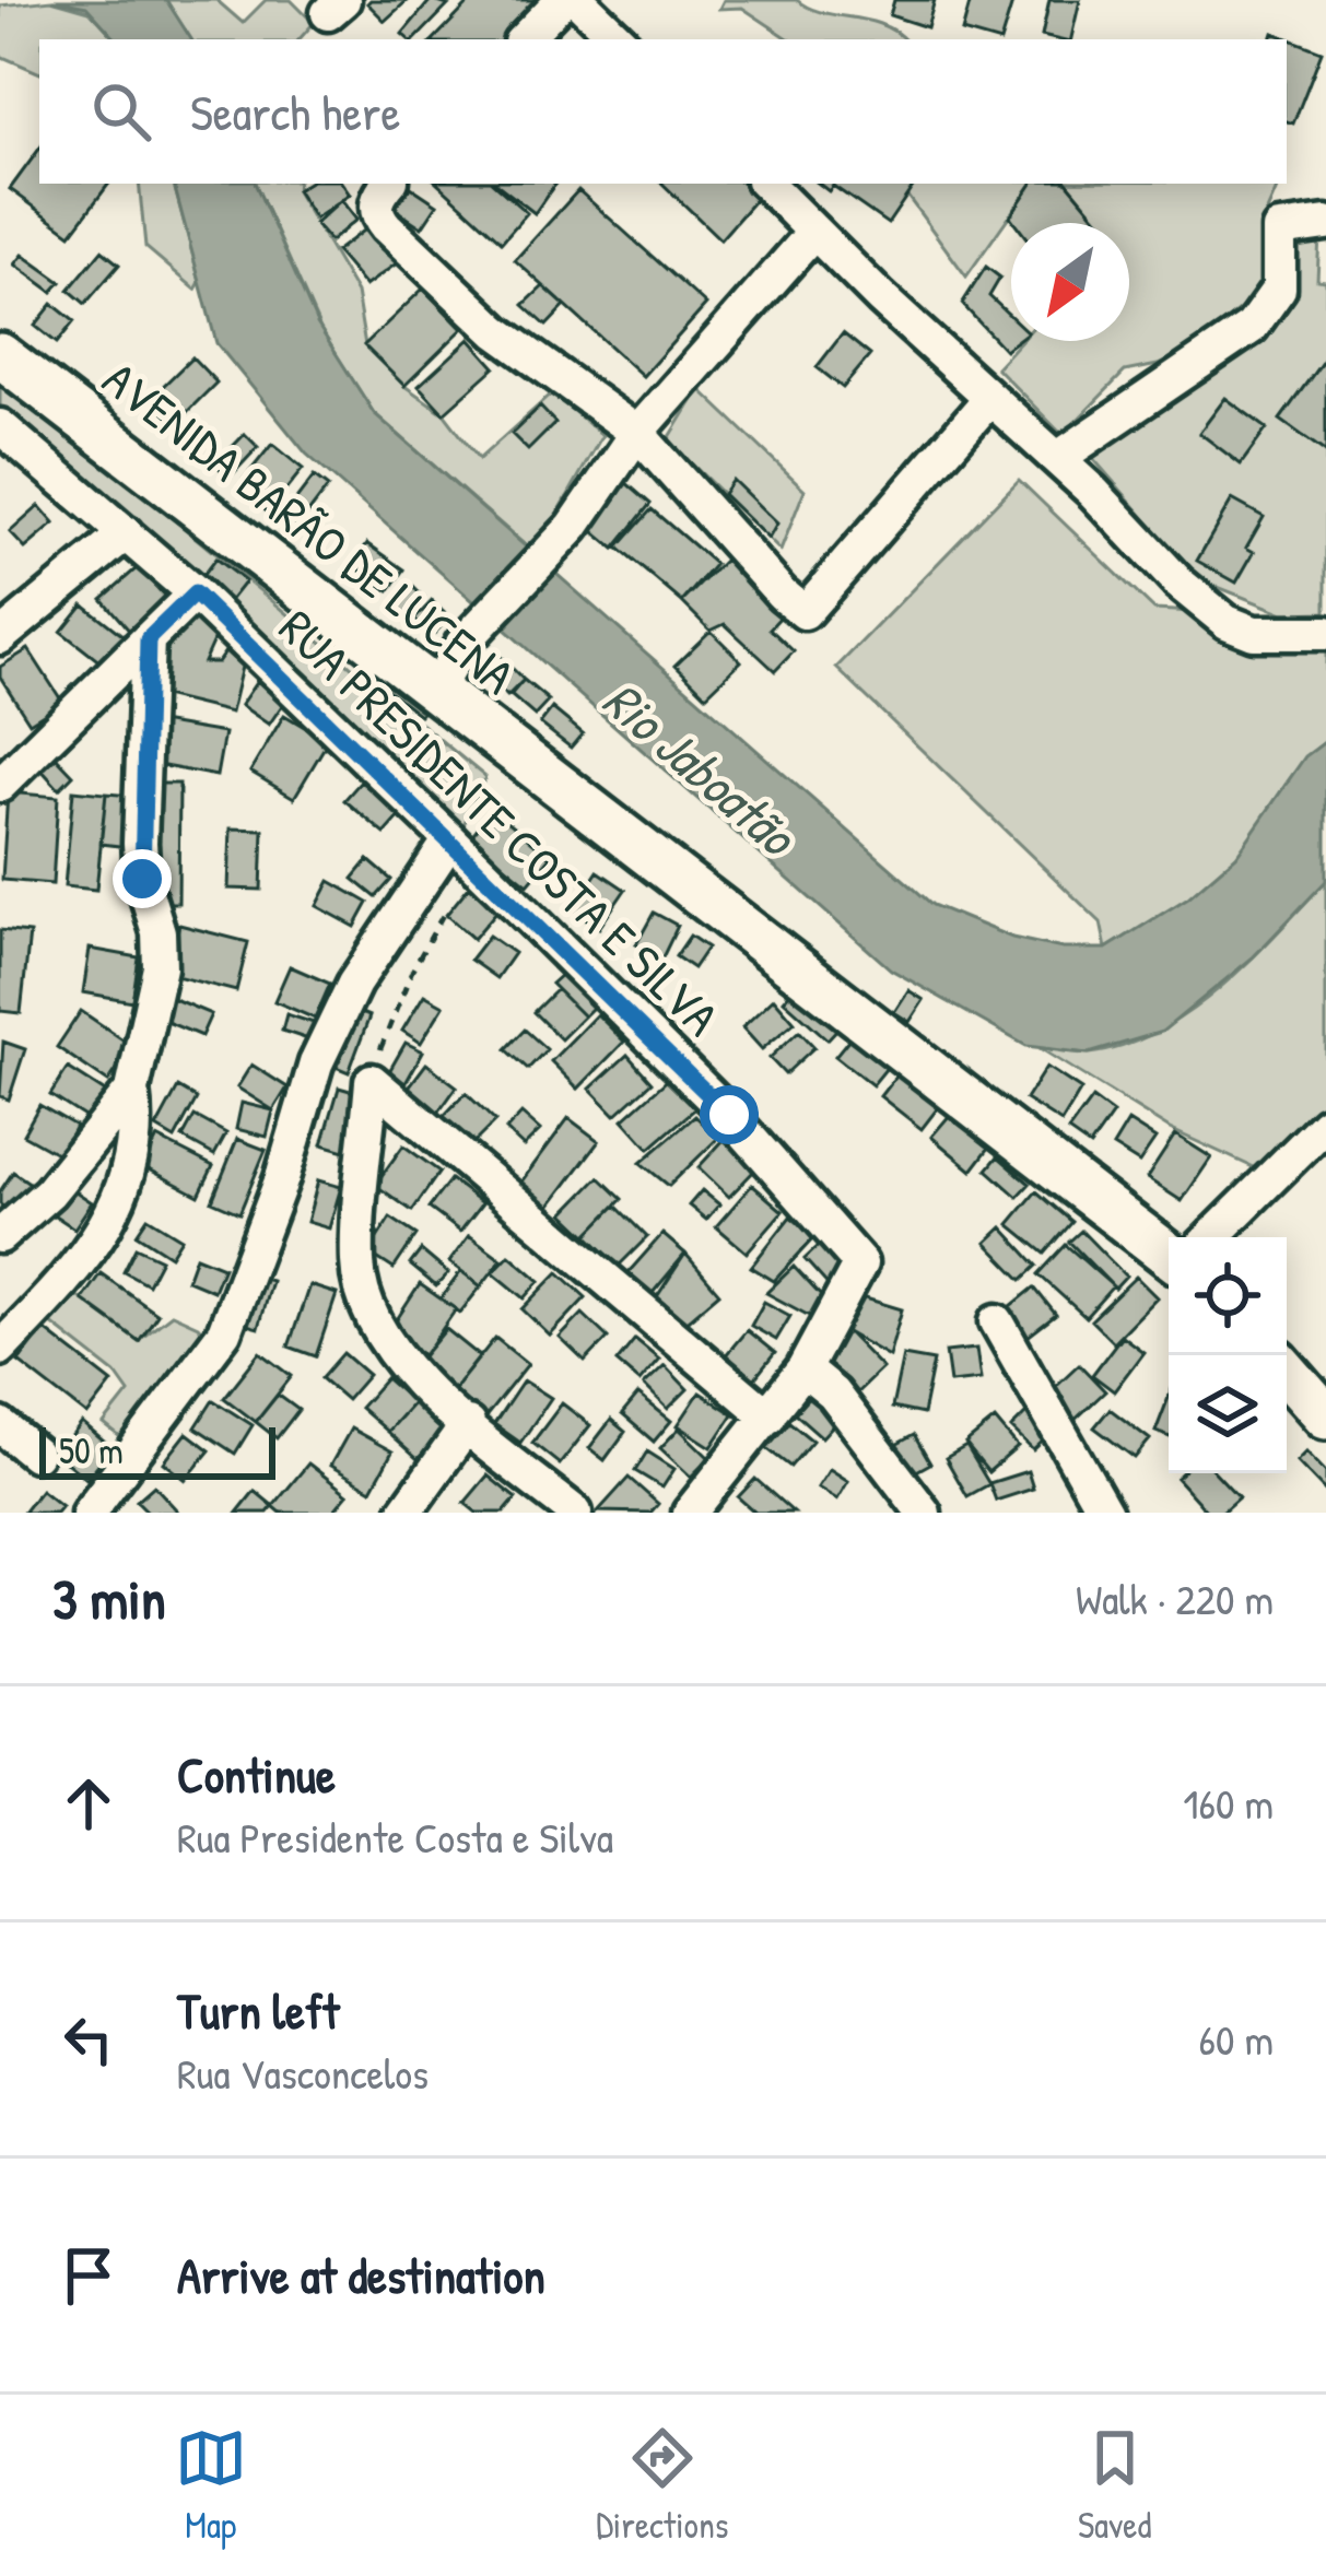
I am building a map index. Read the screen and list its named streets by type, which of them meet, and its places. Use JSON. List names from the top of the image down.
{
  "streets": {
    "main road": ["AVENIDA BARÃO DE LUCENA"],
    "street": ["RUA PRESIDENTE COSTA E SILVA"]
  },
  "water": ["Rio Jaboatão"],
  "scale_bar": "50 m",
  "north": "bottom left",
  "page": {
    "search": "Search here",
    "scale": "50 m",
    "heading": ["3 min", "Walk · 220 m"],
    "list": [
      ["Continue", "Rua Presidente Costa e Silva", "160 m"],
      ["Turn left", "Rua Vasconcelos", "60 m"],
      "Arrive at destination"
    ],
    "nav": ["Map", "Directions", "Saved"]
  }
}
